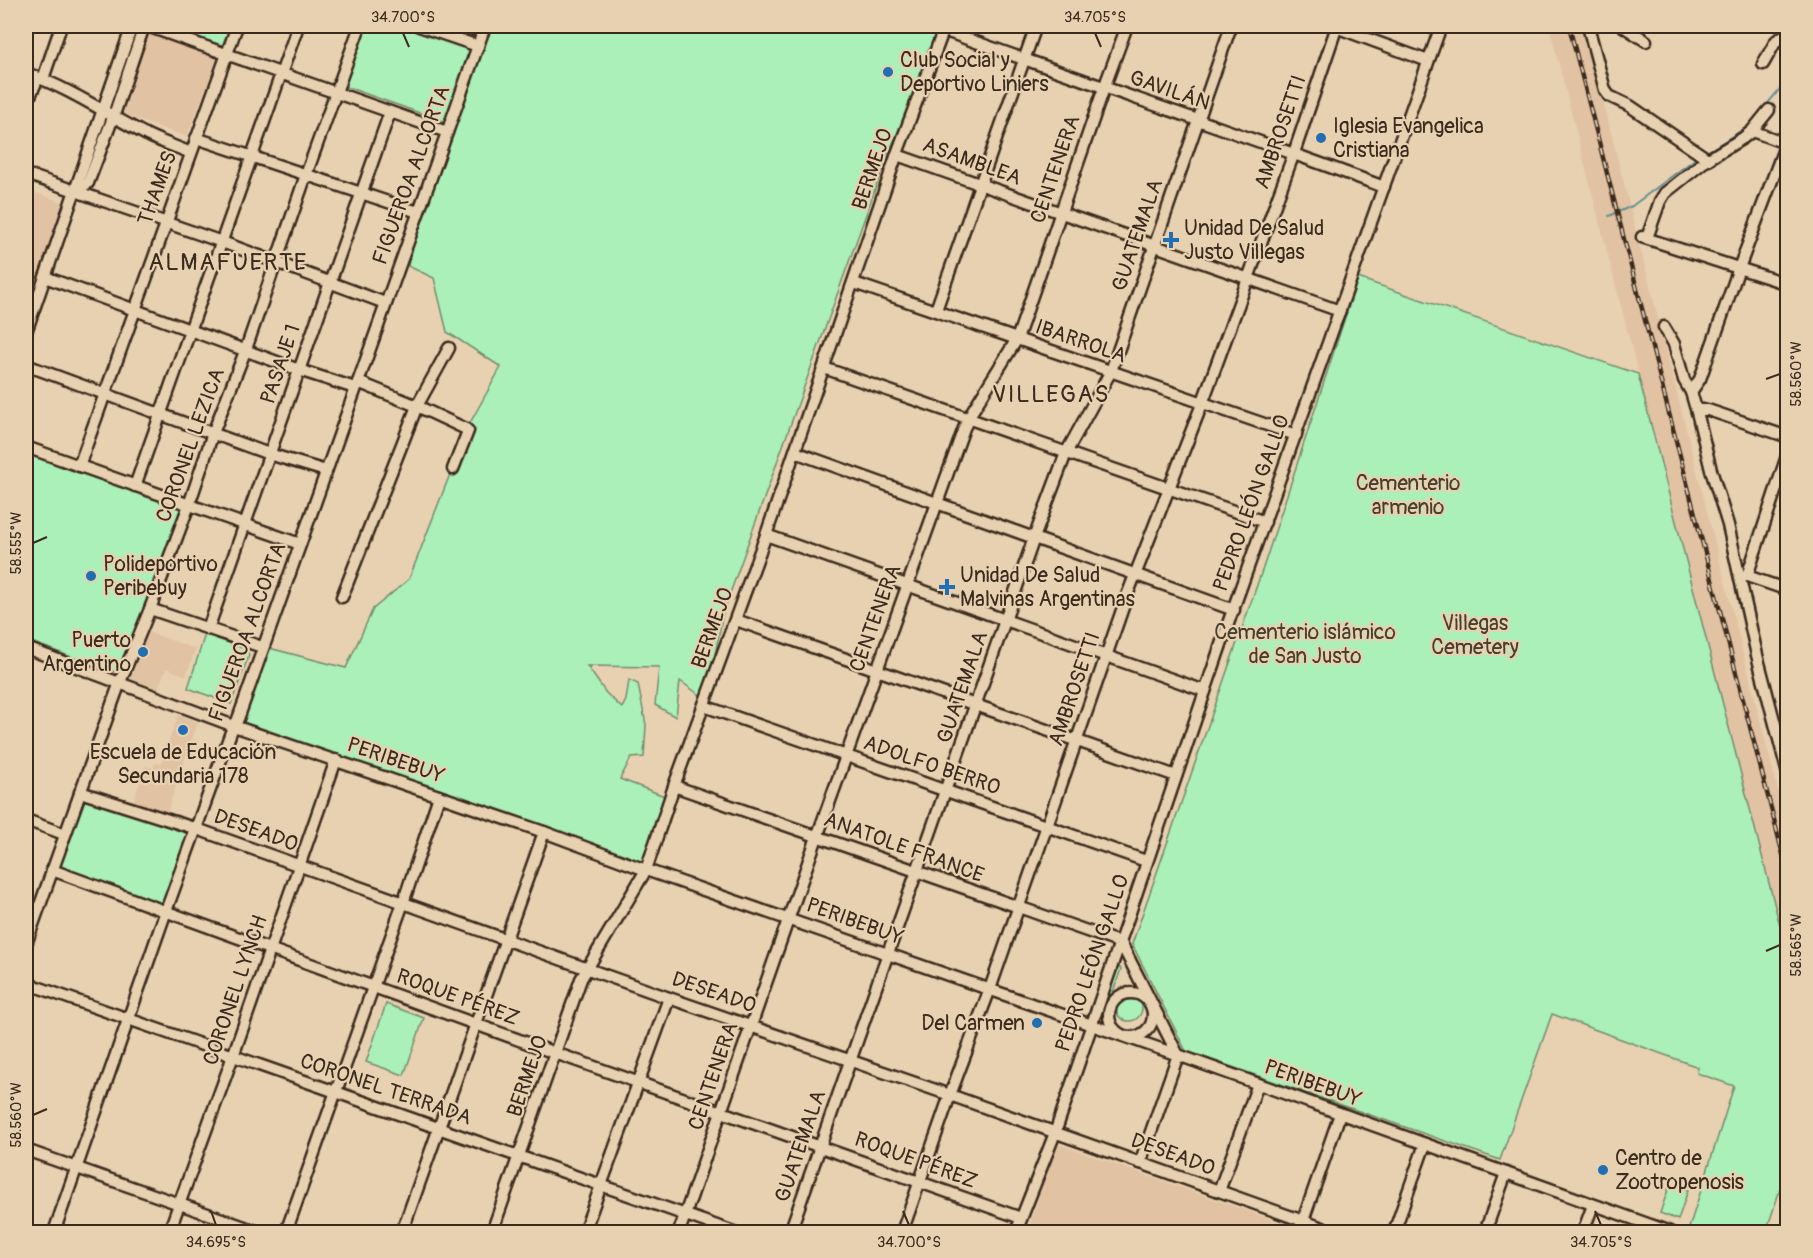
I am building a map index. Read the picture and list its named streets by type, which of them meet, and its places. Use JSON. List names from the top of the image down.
{
  "streets": {
    "street": [
      "GAVILÁN",
      "AMBROSETTI",
      "ASAMBLEA",
      "BERMEJO",
      "CENTENERA",
      "FIGUEROA ALCORTA",
      "THAMES",
      "GUATEMALA",
      "IBARROLA",
      "PASAJE 1",
      "CORONEL LEZICA",
      "PEDRO LEÓN GALLO",
      "PERIBEBUY",
      "ADOLFO BERRO",
      "DESEADO",
      "ANATOLE FRANCE",
      "CORONEL LYNCH",
      "ROQUE PÉREZ",
      "CORONEL TERRADA"
    ]
  },
  "crossings": [
    ["GAVILÁN", "AMBROSETTI"],
    ["GAVILÁN", "BERMEJO"],
    ["GAVILÁN", "CENTENERA"],
    ["GAVILÁN", "GUATEMALA"],
    ["GAVILÁN", "PEDRO LEÓN GALLO"],
    ["AMBROSETTI", "ASAMBLEA"],
    ["AMBROSETTI", "IBARROLA"],
    ["AMBROSETTI", "PERIBEBUY"],
    ["AMBROSETTI", "ADOLFO BERRO"],
    ["AMBROSETTI", "DESEADO"],
    ["AMBROSETTI", "ANATOLE FRANCE"],
    ["AMBROSETTI", "ROQUE PÉREZ"],
    ["ASAMBLEA", "BERMEJO"],
    ["ASAMBLEA", "CENTENERA"],
    ["ASAMBLEA", "GUATEMALA"],
    ["ASAMBLEA", "PEDRO LEÓN GALLO"],
    ["BERMEJO", "IBARROLA"],
    ["BERMEJO", "PERIBEBUY"],
    ["BERMEJO", "ADOLFO BERRO"],
    ["BERMEJO", "DESEADO"],
    ["BERMEJO", "ANATOLE FRANCE"],
    ["BERMEJO", "ROQUE PÉREZ"],
    ["BERMEJO", "CORONEL TERRADA"],
    ["CENTENERA", "IBARROLA"],
    ["CENTENERA", "PERIBEBUY"],
    ["CENTENERA", "ADOLFO BERRO"],
    ["CENTENERA", "DESEADO"],
    ["CENTENERA", "ANATOLE FRANCE"],
    ["CENTENERA", "ROQUE PÉREZ"],
    ["CENTENERA", "CORONEL TERRADA"],
    ["FIGUEROA ALCORTA", "PERIBEBUY"],
    ["FIGUEROA ALCORTA", "DESEADO"],
    ["FIGUEROA ALCORTA", "ROQUE PÉREZ"],
    ["FIGUEROA ALCORTA", "CORONEL TERRADA"],
    ["GUATEMALA", "IBARROLA"],
    ["GUATEMALA", "PERIBEBUY"],
    ["GUATEMALA", "ADOLFO BERRO"],
    ["GUATEMALA", "DESEADO"],
    ["GUATEMALA", "ANATOLE FRANCE"],
    ["GUATEMALA", "ROQUE PÉREZ"],
    ["IBARROLA", "PEDRO LEÓN GALLO"],
    ["CORONEL LEZICA", "PERIBEBUY"],
    ["CORONEL LEZICA", "DESEADO"],
    ["CORONEL LEZICA", "ROQUE PÉREZ"],
    ["PEDRO LEÓN GALLO", "PERIBEBUY"],
    ["PEDRO LEÓN GALLO", "ADOLFO BERRO"],
    ["PEDRO LEÓN GALLO", "DESEADO"],
    ["PEDRO LEÓN GALLO", "ANATOLE FRANCE"],
    ["PEDRO LEÓN GALLO", "ROQUE PÉREZ"],
    ["PERIBEBUY", "CORONEL LYNCH"],
    ["DESEADO", "CORONEL LYNCH"],
    ["CORONEL LYNCH", "ROQUE PÉREZ"],
    ["CORONEL LYNCH", "CORONEL TERRADA"]
  ],
  "districts": ["ALMAFUERTE", "VILLEGAS"],
  "parks": ["Cementerio armenio", "Villegas Cemetery", "Cementerio islámico de San Justo"],
  "places": {
    "other": [
      "Club Social y Deportivo Liniers",
      "Iglesia Evangelica Cristiana",
      "Polideportivo Peribebuy",
      "Puerto Argentino",
      "Escuela de Educación Secundaria 178",
      "Del Carmen",
      "Centro de Zootropenosis"
    ],
    "health": ["Unidad De Salud Justo Villegas", "Unidad De Salud Malvinas Argentinas"]
  },
  "coordinates": [
    "34.700°S",
    "34.705°S",
    "58.560°W",
    "58.555°W",
    "58.565°W",
    "34.695°S"
  ]
}
